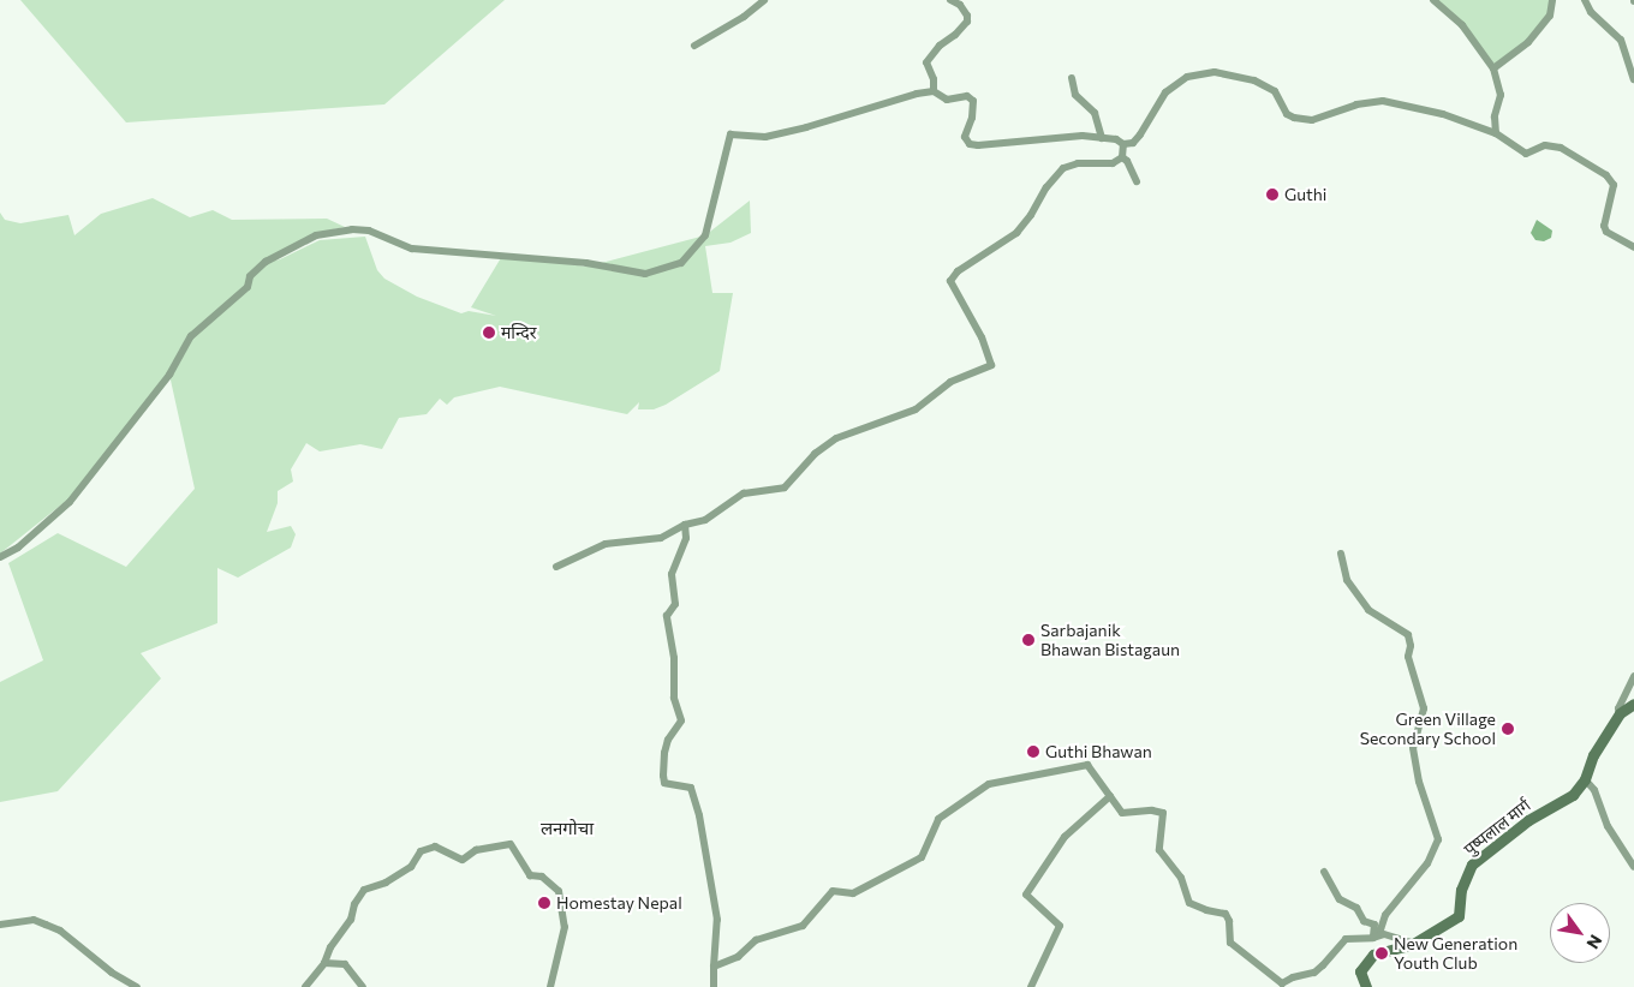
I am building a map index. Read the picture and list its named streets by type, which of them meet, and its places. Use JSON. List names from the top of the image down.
{
  "streets": {
    "street": ["पुष्पलाल मार्ग"]
  },
  "districts": ["लनगोचा"],
  "places": [
    "Guthi",
    "मन्दिर",
    "Sarbajanik Bhawan Bistagaun",
    "Green Village Secondary School",
    "Guthi Bhawan",
    "Homestay Nepal",
    "New Generation Youth Club"
  ],
  "north": "bottom right"
}
